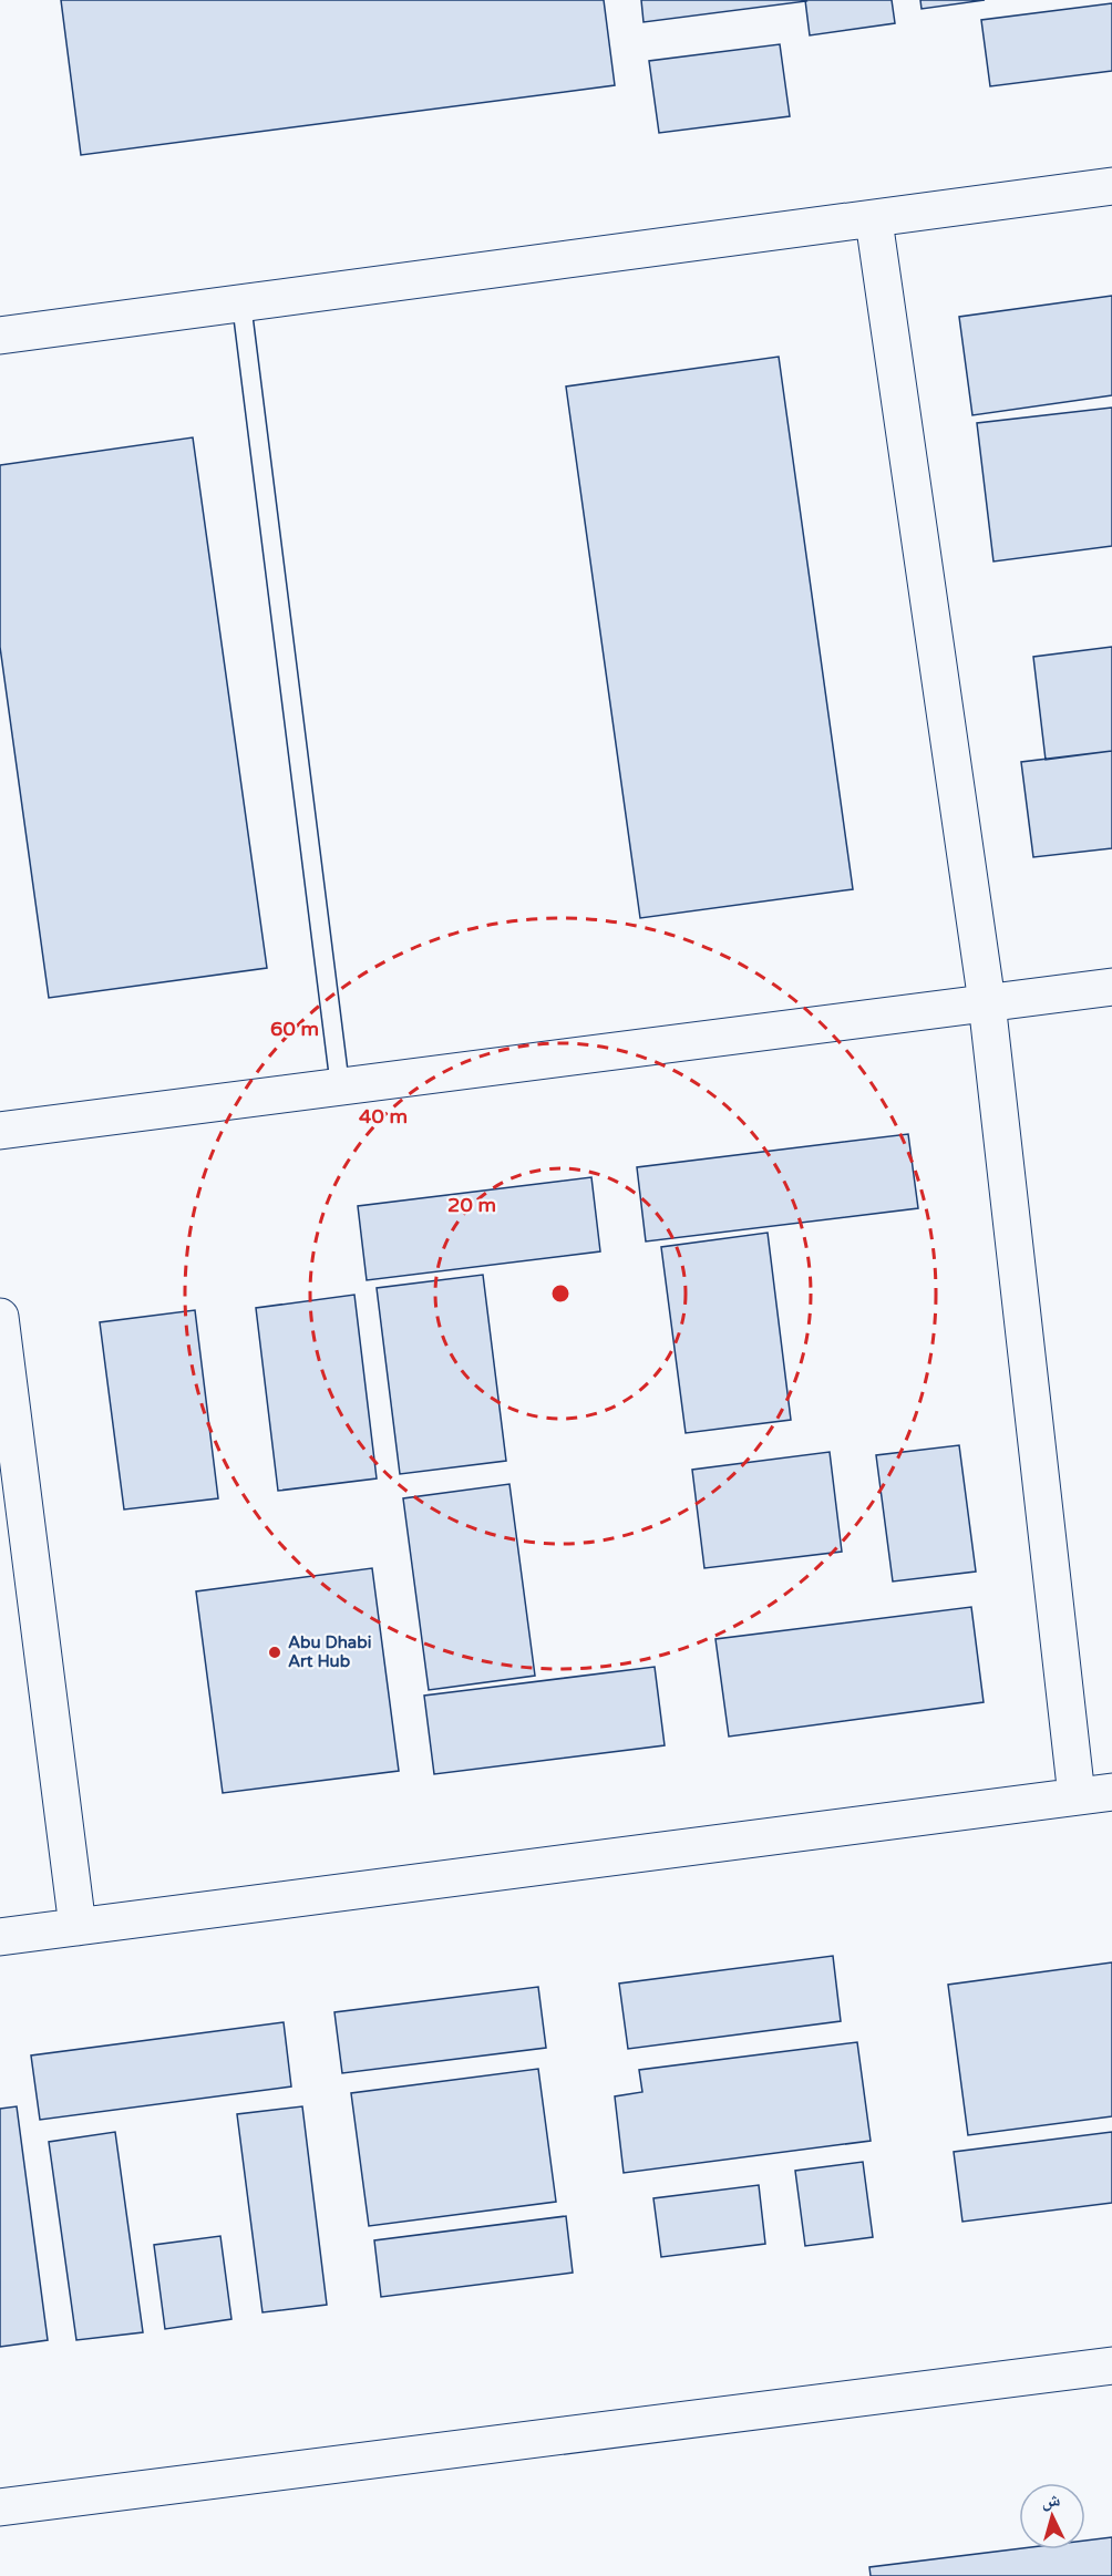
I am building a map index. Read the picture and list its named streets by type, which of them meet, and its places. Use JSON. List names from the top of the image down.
{
  "places": ["Abu Dhabi Art Hub"],
  "north": "top",
  "rings": ["60 m", "40 m", "20 m"]
}
